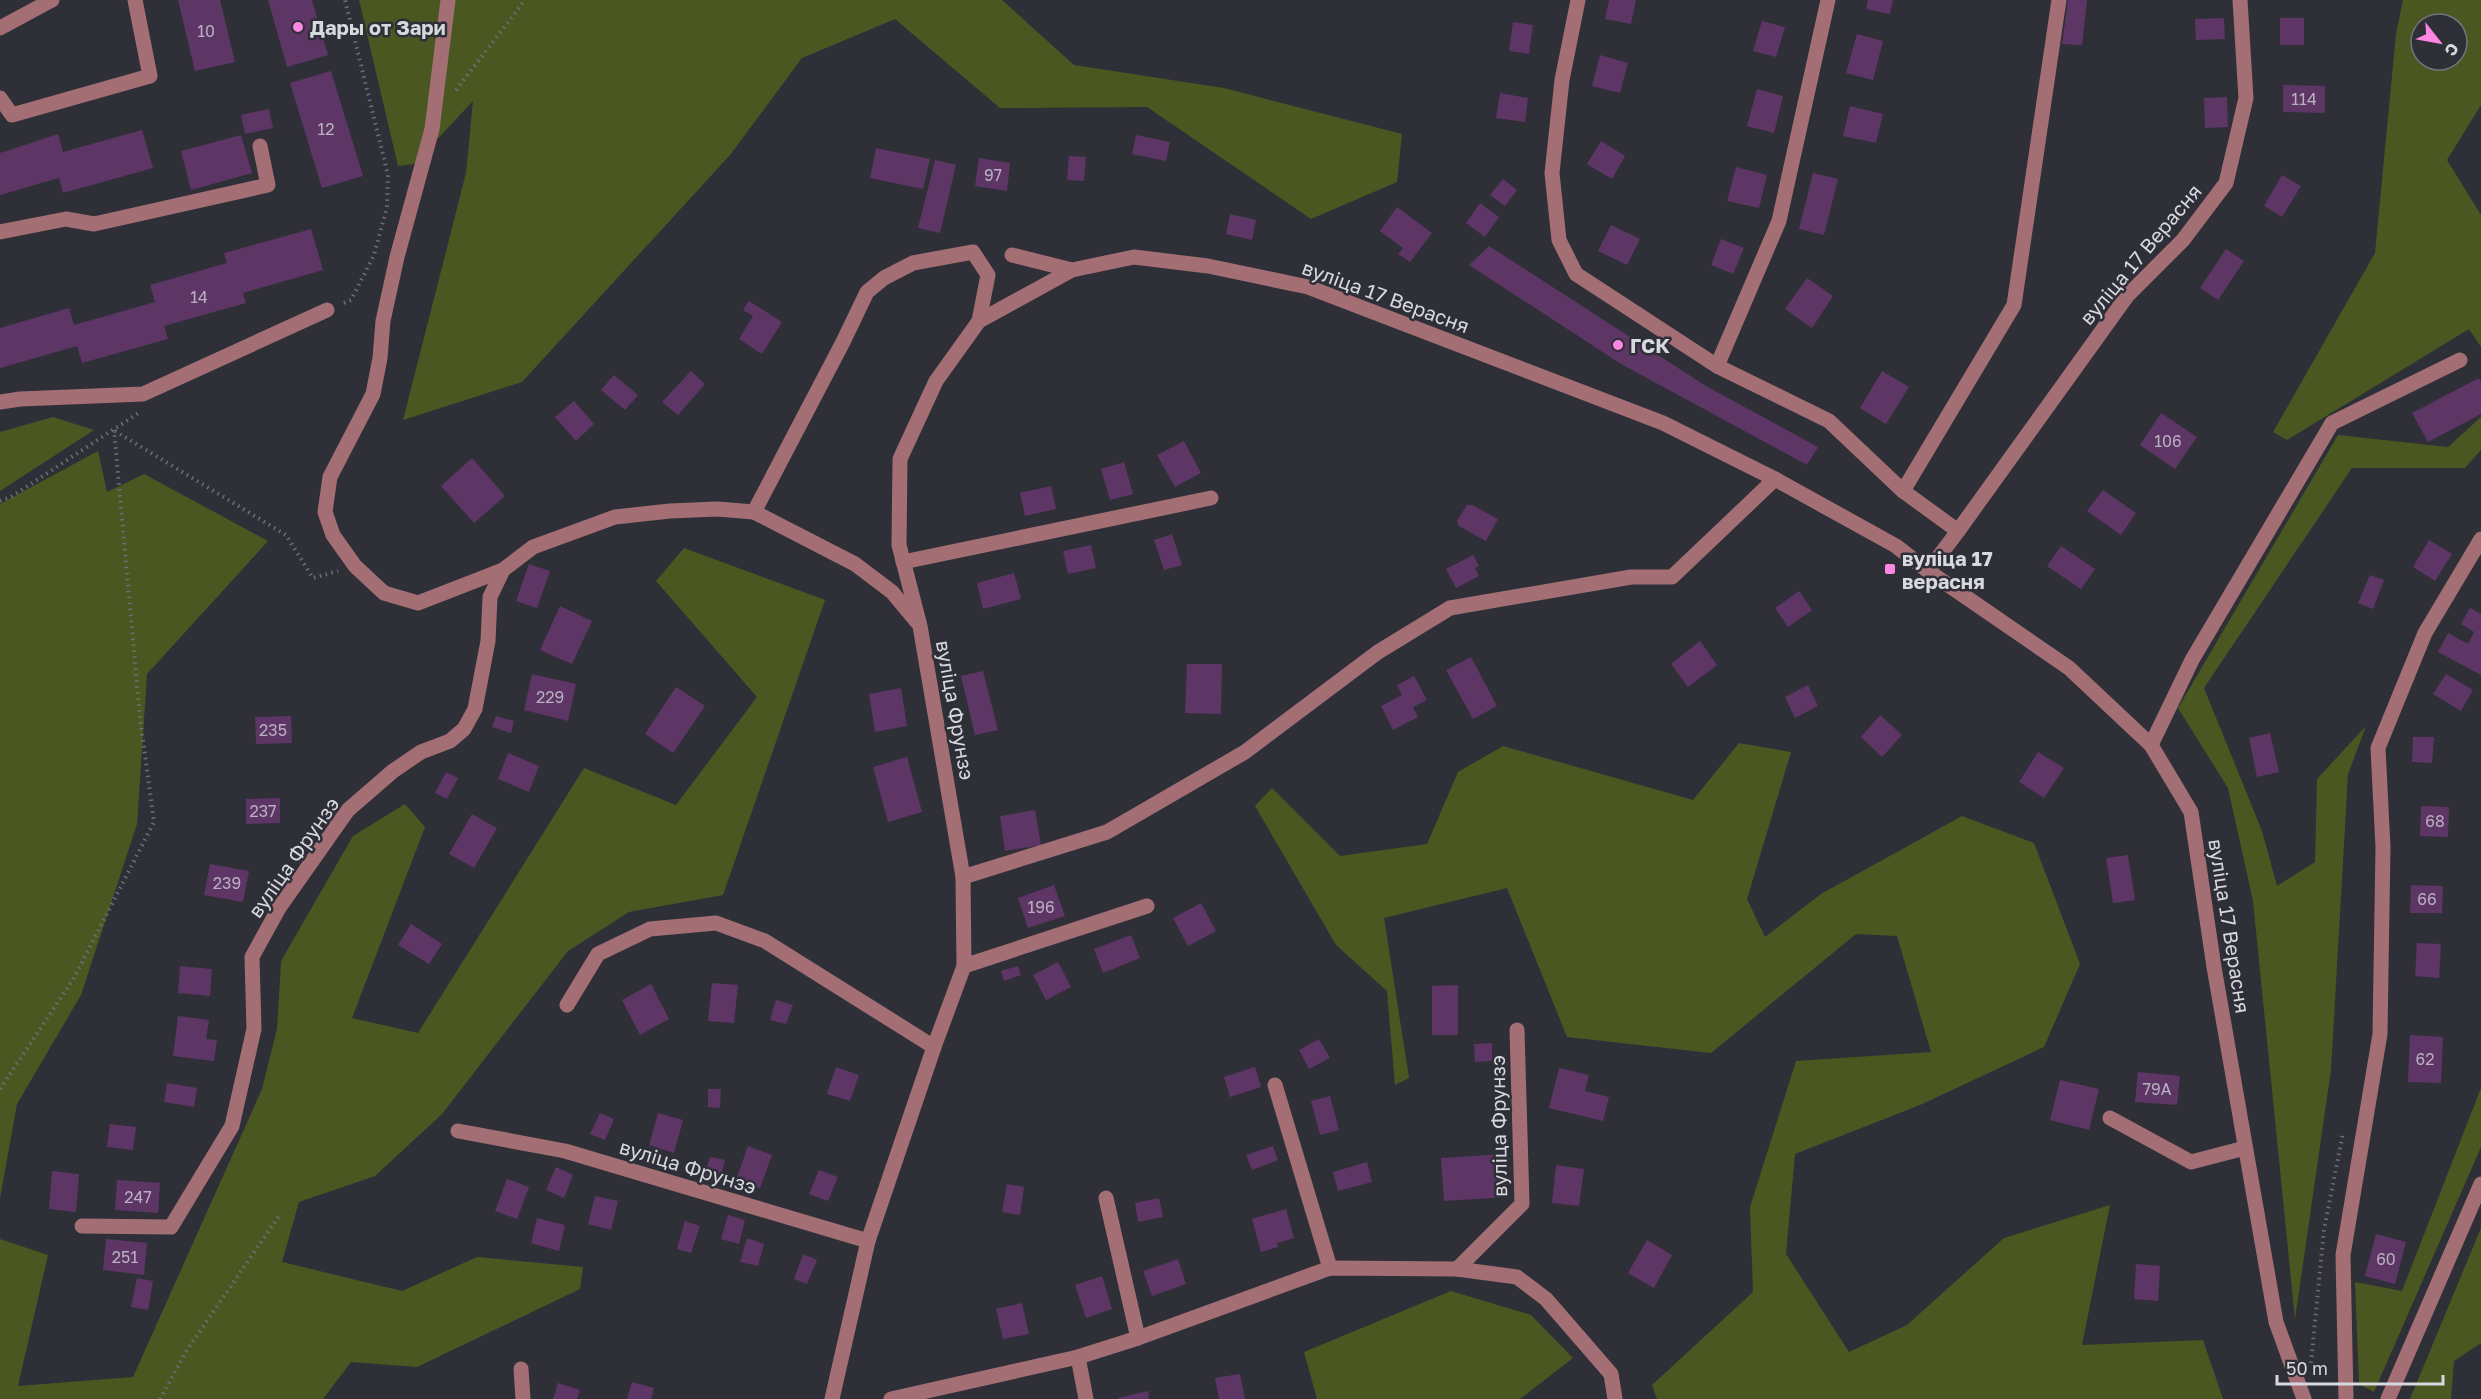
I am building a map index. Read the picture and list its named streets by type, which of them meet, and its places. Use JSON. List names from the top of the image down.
{
  "streets": {
    "street": ["вуліца 17 Верасня", "вуліца Фрунзэ"]
  },
  "crossings": [
    ["вуліца 17 Верасня", "вуліца Фрунзэ"]
  ],
  "places": {
    "other": ["Дары от Зари", "ГСК"],
    "transit": ["вуліца 17 верасня"]
  },
  "house_numbers": [
    "10",
    "114",
    "12",
    "97",
    "14",
    "106",
    "229",
    "235",
    "237",
    "68",
    "239",
    "66",
    "196",
    "62",
    "79А",
    "247",
    "251",
    "60"
  ],
  "scale_bar": "50 m",
  "north": "bottom right"
}
